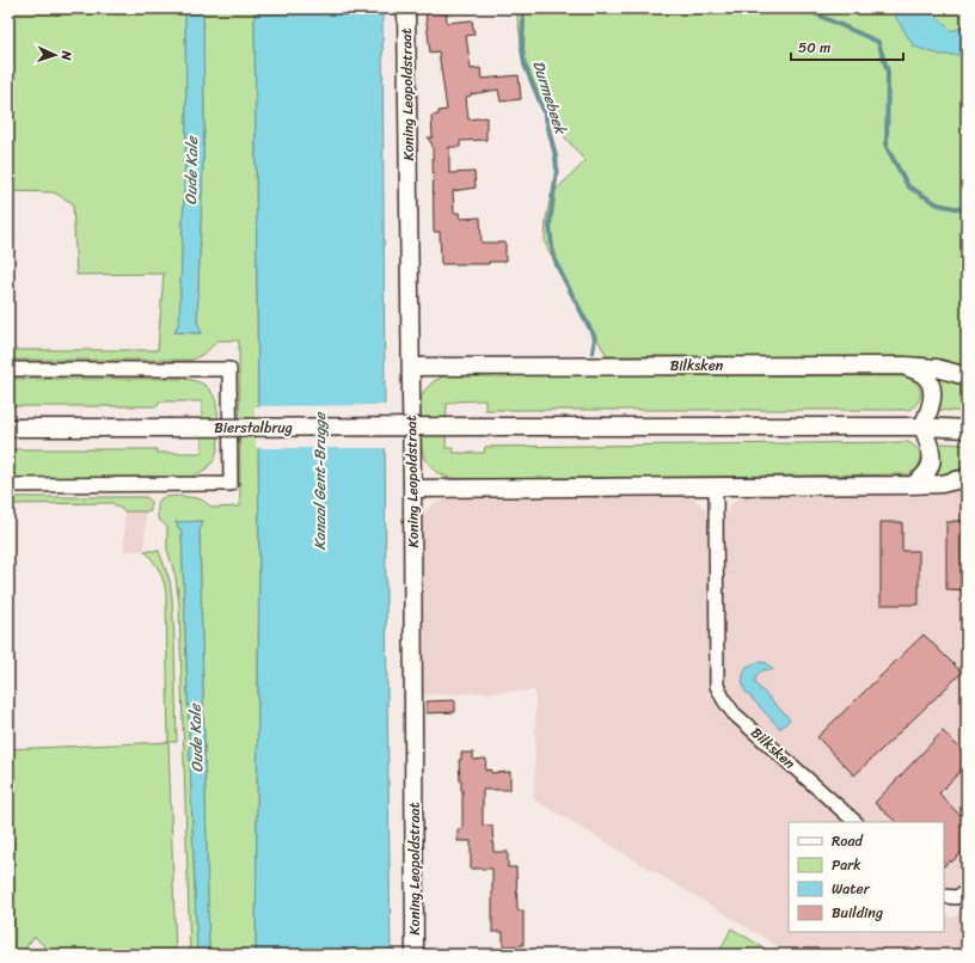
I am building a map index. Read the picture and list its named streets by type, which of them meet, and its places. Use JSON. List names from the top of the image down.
{
  "streets": {
    "street": ["Koning Leopoldstraat", "Bilksken", "Bierstalbrug"]
  },
  "crossings": [
    ["Koning Leopoldstraat", "Bilksken"],
    ["Bilksken", "Bierstalbrug"]
  ],
  "water": ["Durmebeek", "Oude Kale", "Kanaal Gent-Brugge"],
  "legend": [
    "Road",
    "Park",
    "Water",
    "Building"
  ],
  "scale_bar": "50 m",
  "north": "right"
}
